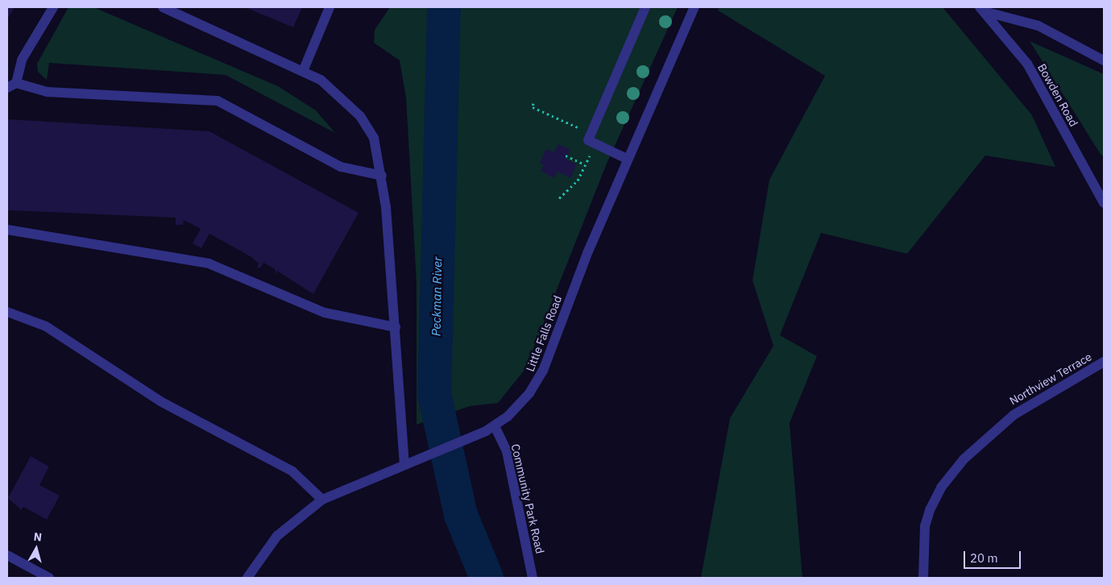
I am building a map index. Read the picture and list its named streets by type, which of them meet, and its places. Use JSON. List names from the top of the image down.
{
  "streets": {
    "street": [
      "Bowden Road",
      "Little Falls Road",
      "Northview Terrace",
      "Community Park Road"
    ]
  },
  "crossings": [
    ["Little Falls Road", "Community Park Road"]
  ],
  "water": ["Peckman River"],
  "scale_bar": "20 m",
  "north": "top"
}
